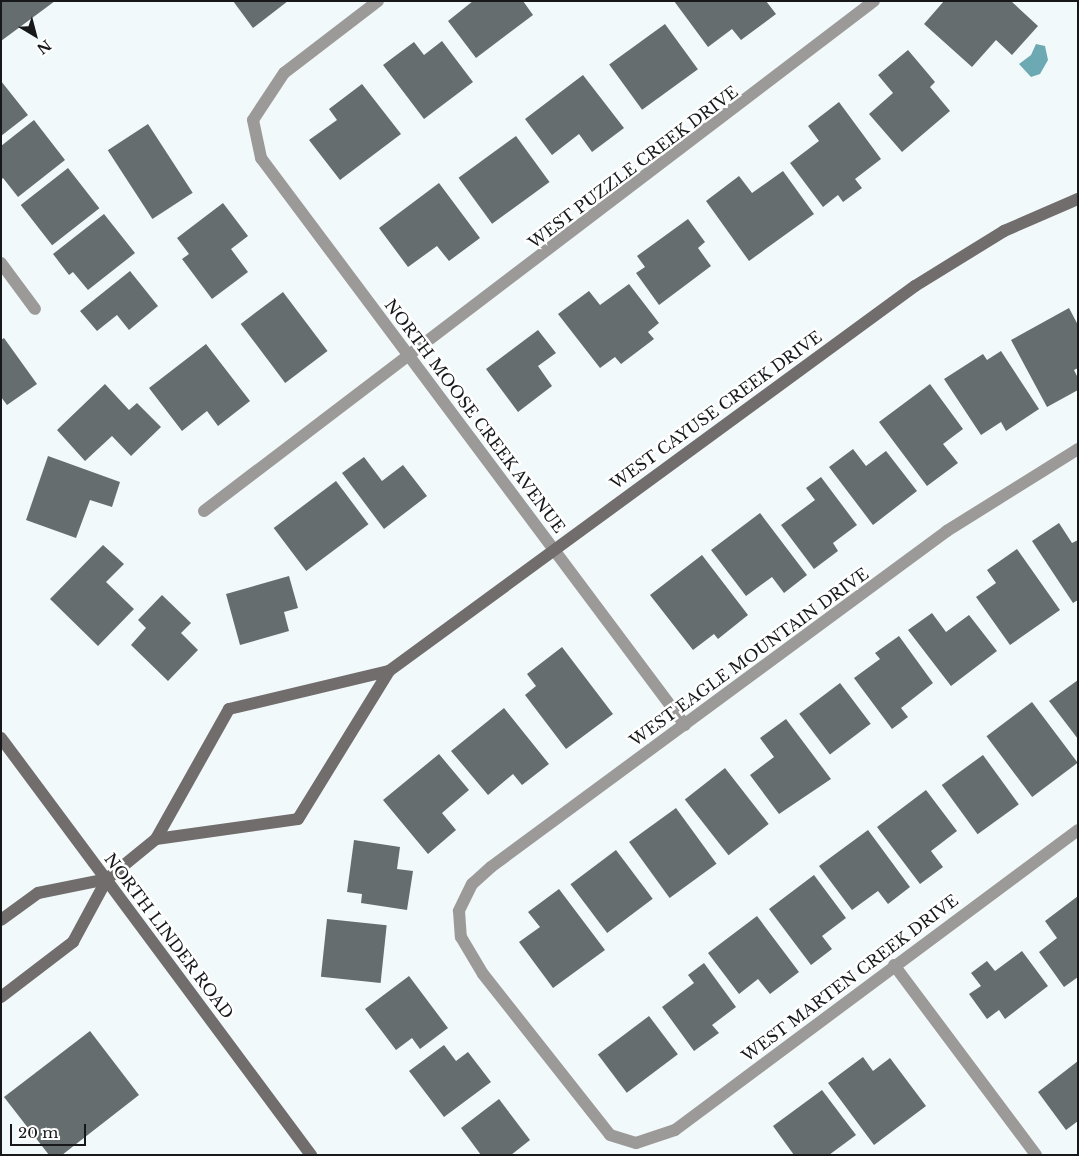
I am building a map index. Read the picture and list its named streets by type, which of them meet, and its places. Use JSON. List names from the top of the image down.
{
  "streets": {
    "street": [
      "WEST PUZZLE CREEK DRIVE",
      "WEST CAYUSE CREEK DRIVE",
      "NORTH MOOSE CREEK AVENUE",
      "WEST EAGLE MOUNTAIN DRIVE",
      "NORTH LINDER ROAD",
      "WEST MARTEN CREEK DRIVE"
    ]
  },
  "crossings": [
    ["WEST PUZZLE CREEK DRIVE", "NORTH MOOSE CREEK AVENUE"],
    ["WEST CAYUSE CREEK DRIVE", "NORTH MOOSE CREEK AVENUE"],
    ["WEST CAYUSE CREEK DRIVE", "NORTH LINDER ROAD"],
    ["NORTH MOOSE CREEK AVENUE", "WEST EAGLE MOUNTAIN DRIVE"],
    ["WEST EAGLE MOUNTAIN DRIVE", "WEST MARTEN CREEK DRIVE"]
  ],
  "scale_bar": "20 m",
  "north": "bottom right"
}
